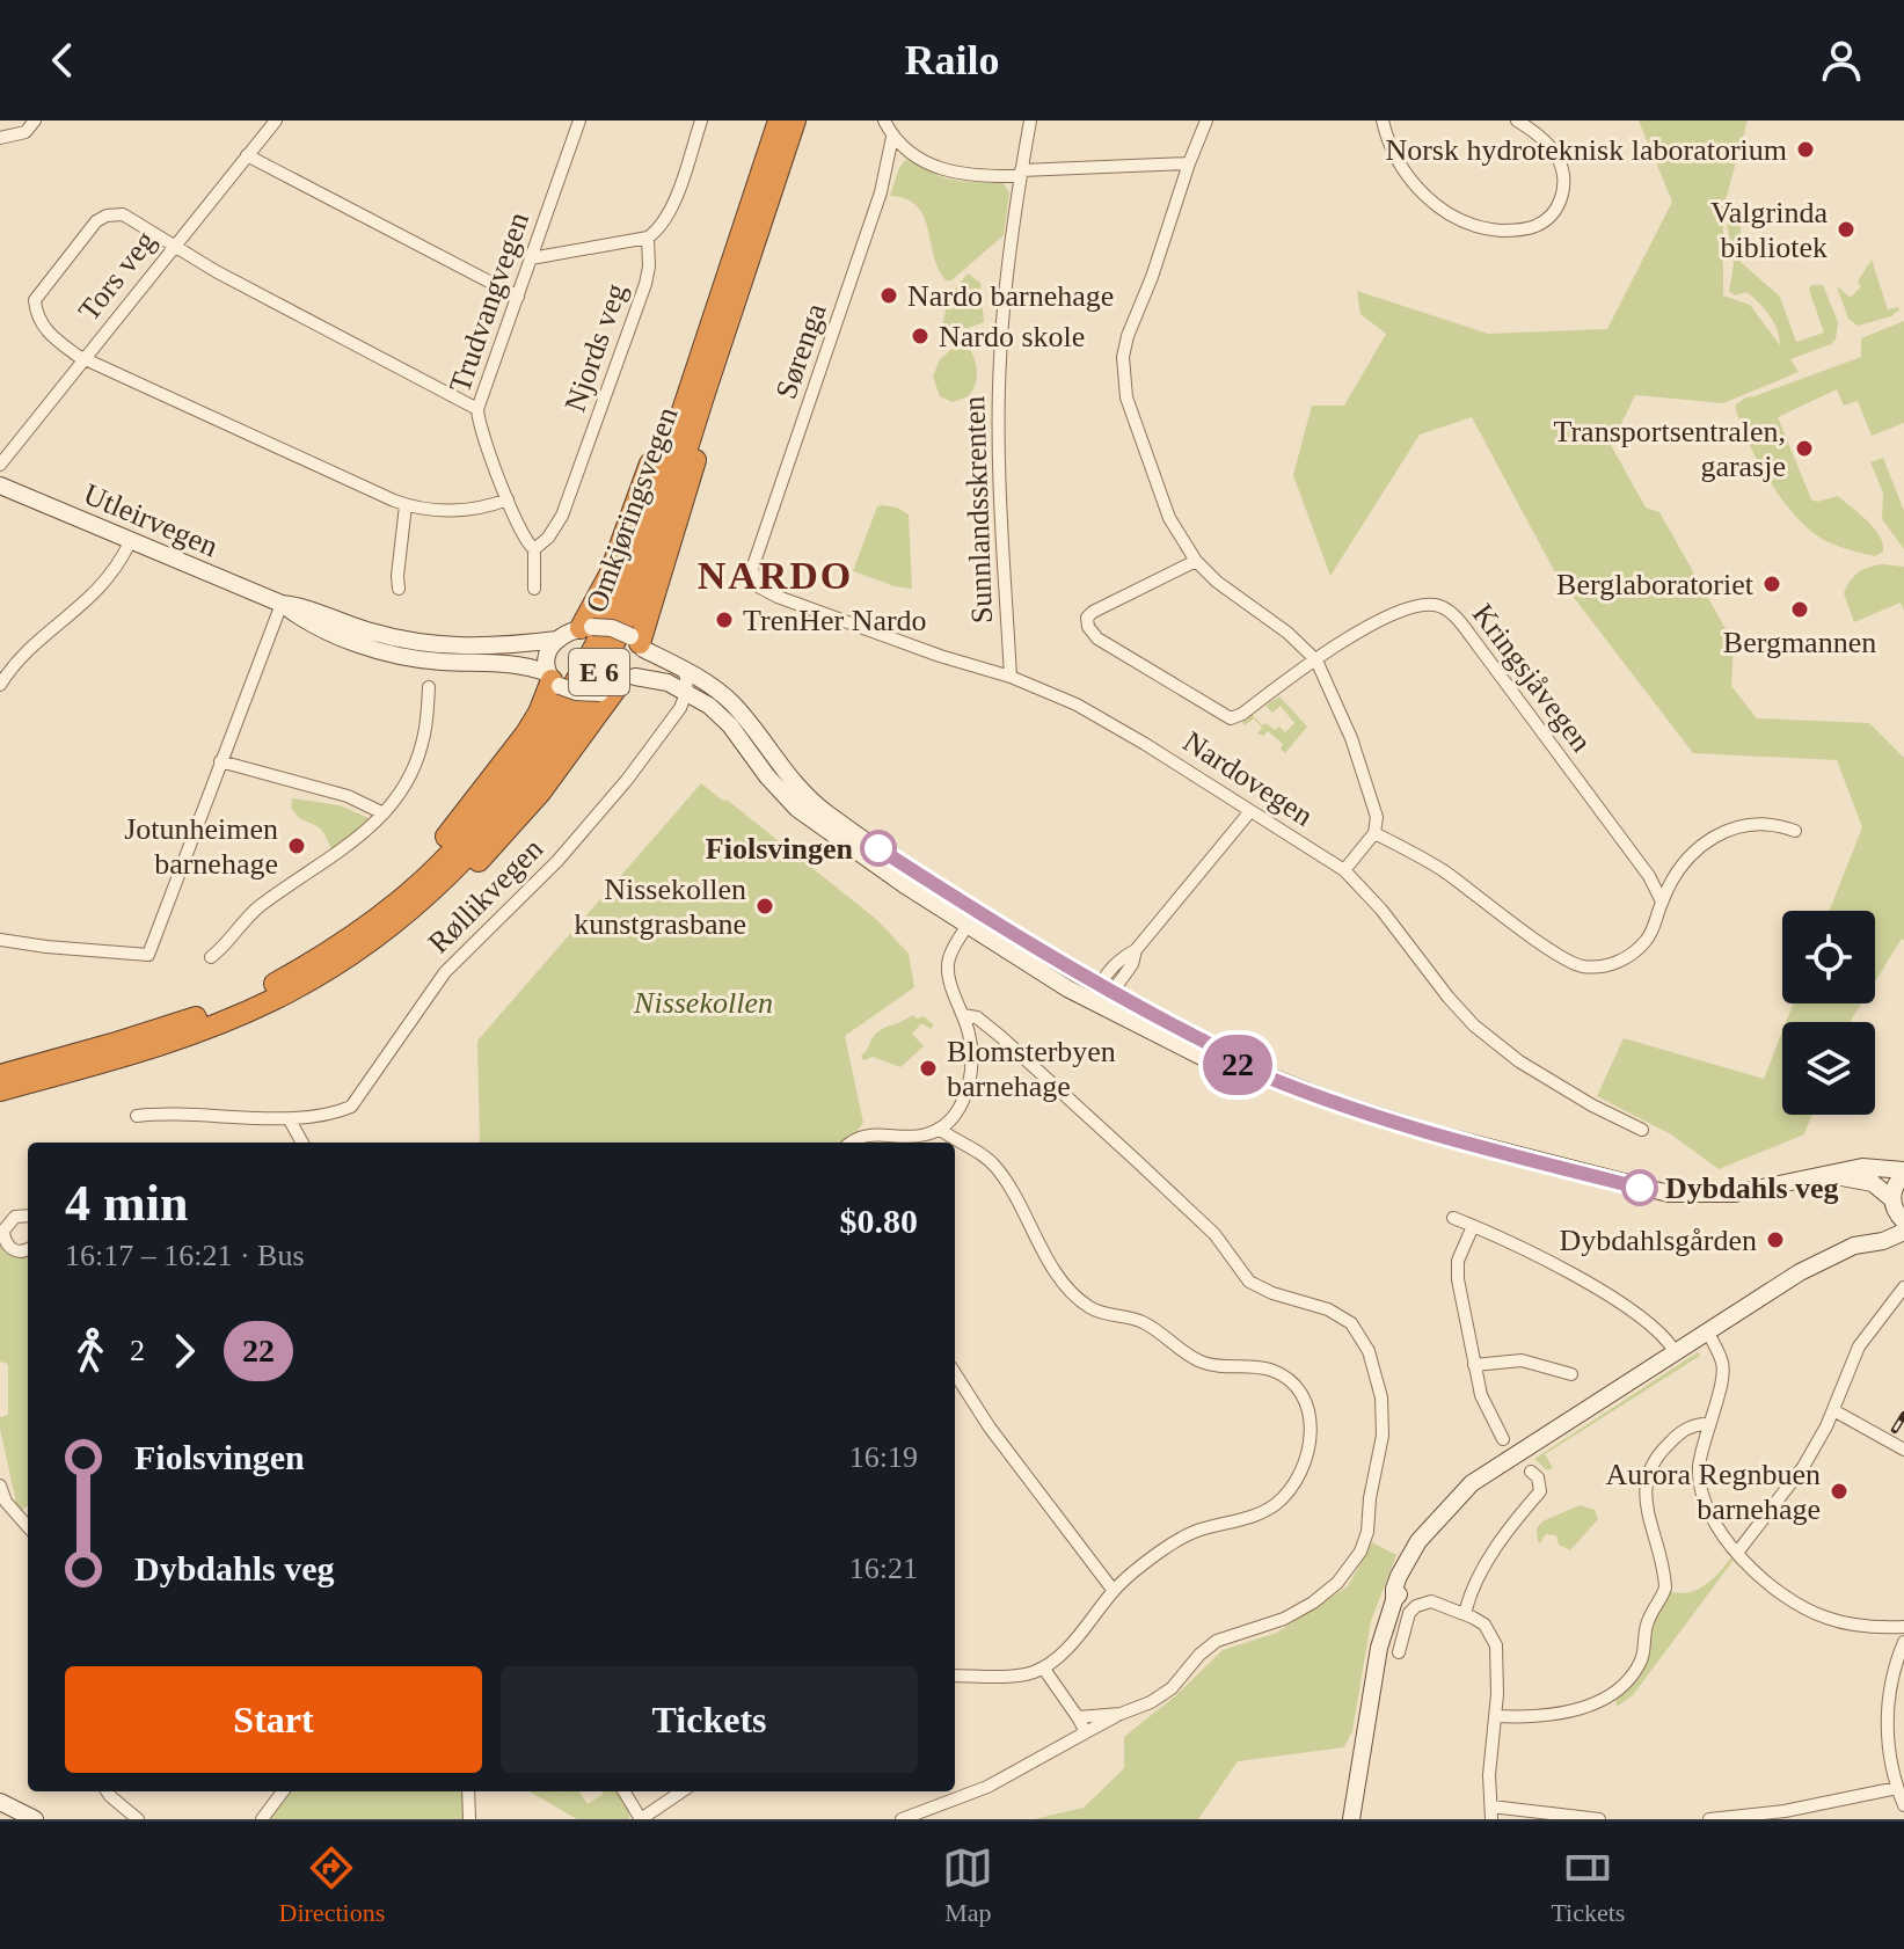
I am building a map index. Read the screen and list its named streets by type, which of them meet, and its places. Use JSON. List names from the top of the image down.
{
  "streets": {
    "highway": ["Omkjøringsvegen", "E 6"],
    "main road": ["Utleirvegen"],
    "street": [
      "Tors veg",
      "Trudvangvegen",
      "Njords veg",
      "Sørenga",
      "Sunnlandsskrenten",
      "Kringsjåvegen",
      "Nardovegen",
      "Røllikvegen"
    ]
  },
  "crossings": [
    ["Trudvangvegen", "Njords veg"],
    ["Sørenga", "Nardovegen"],
    ["Omkjøringsvegen", "E 6"],
    ["Sunnlandsskrenten", "Nardovegen"],
    ["Utleirvegen", "E 6"]
  ],
  "districts": ["NARDO"],
  "parks": ["Nissekollen"],
  "places": [
    "Norsk hydroteknisk laboratorium",
    "Valgrinda bibliotek",
    "Nardo barnehage",
    "Nardo skole",
    "Transportsentralen, garasje",
    "Berglaboratoriet",
    "Bergmannen",
    "TrenHer Nardo",
    "Jotunheimen barnehage",
    "Fiolsvingen",
    "Nissekollen kunstgrasbane",
    "Blomsterbyen barnehage",
    "Dybdahls veg",
    "Dybdahlsgården",
    "Aurora Regnbuen barnehage"
  ],
  "lines": ["bus line 22"],
  "page": {
    "header": "Railo",
    "on_map": "22",
    "heading": ["4 min", "16:17 – 16:21 · Bus", "$0.80"],
    "legs": ["2", "22"],
    "list": [
      {
        "name": "Fiolsvingen",
        "value": "16:19"
      },
      {
        "name": "Dybdahls veg",
        "value": "16:21"
      }
    ],
    "buttons": ["Start", "Tickets"],
    "tabs": ["Directions", "Map", "Tickets"]
  }
}
